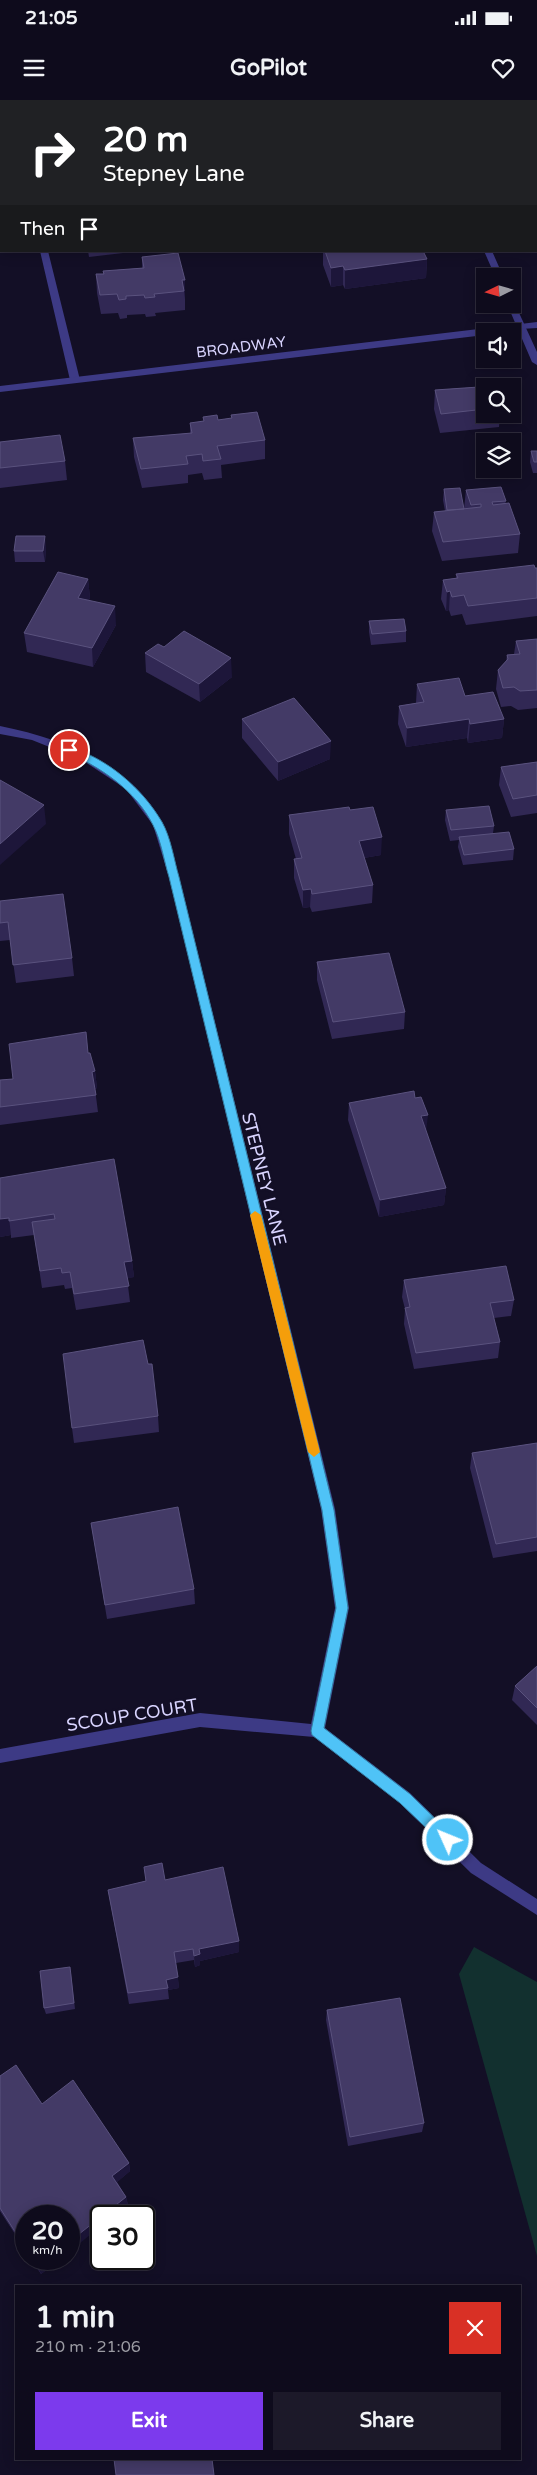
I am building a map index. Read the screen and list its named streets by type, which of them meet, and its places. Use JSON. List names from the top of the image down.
{
  "streets": {
    "street": ["BROADWAY", "STEPNEY LANE", "SCOUP COURT"]
  },
  "crossings": [
    ["STEPNEY LANE", "SCOUP COURT"]
  ],
  "north": "left",
  "page": {
    "status": "21:05",
    "header": "GoPilot",
    "turn": ["20 m", "Stepney Lane"],
    "then": "Then",
    "speed": "20 km/h",
    "limit": "30",
    "heading": ["1 min", "210 m · 21:06"],
    "buttons": ["Exit", "Share"]
  }
}
